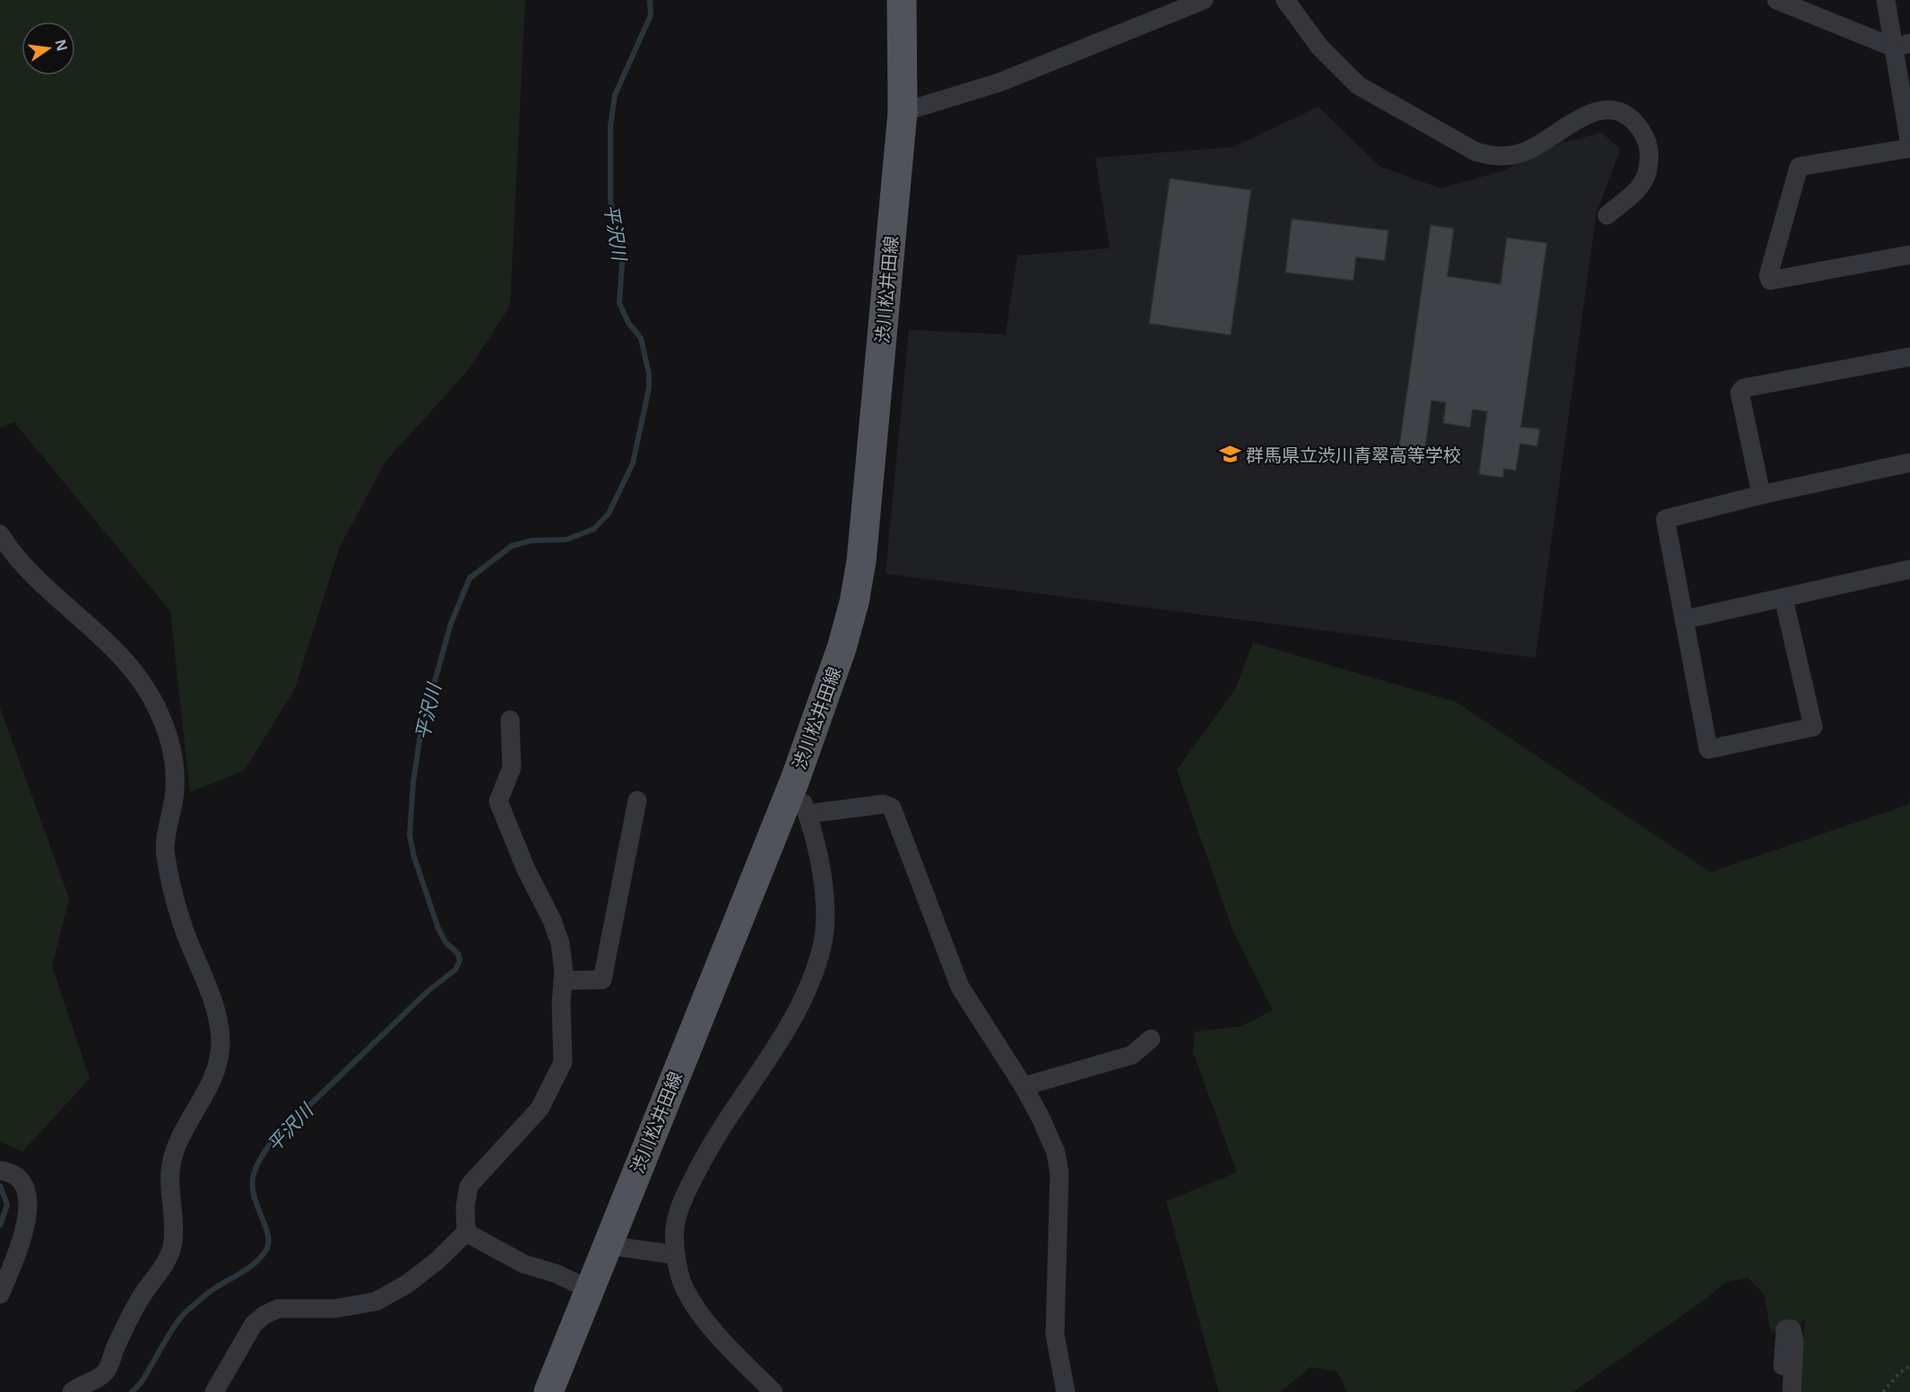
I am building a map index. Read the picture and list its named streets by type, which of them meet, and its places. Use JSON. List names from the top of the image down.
{
  "streets": {
    "main road": ["渋川松井田線"]
  },
  "water": ["平沢川"],
  "places": {
    "school or university": ["群馬県立渋川青翠高等学校"]
  },
  "north": "right"
}
